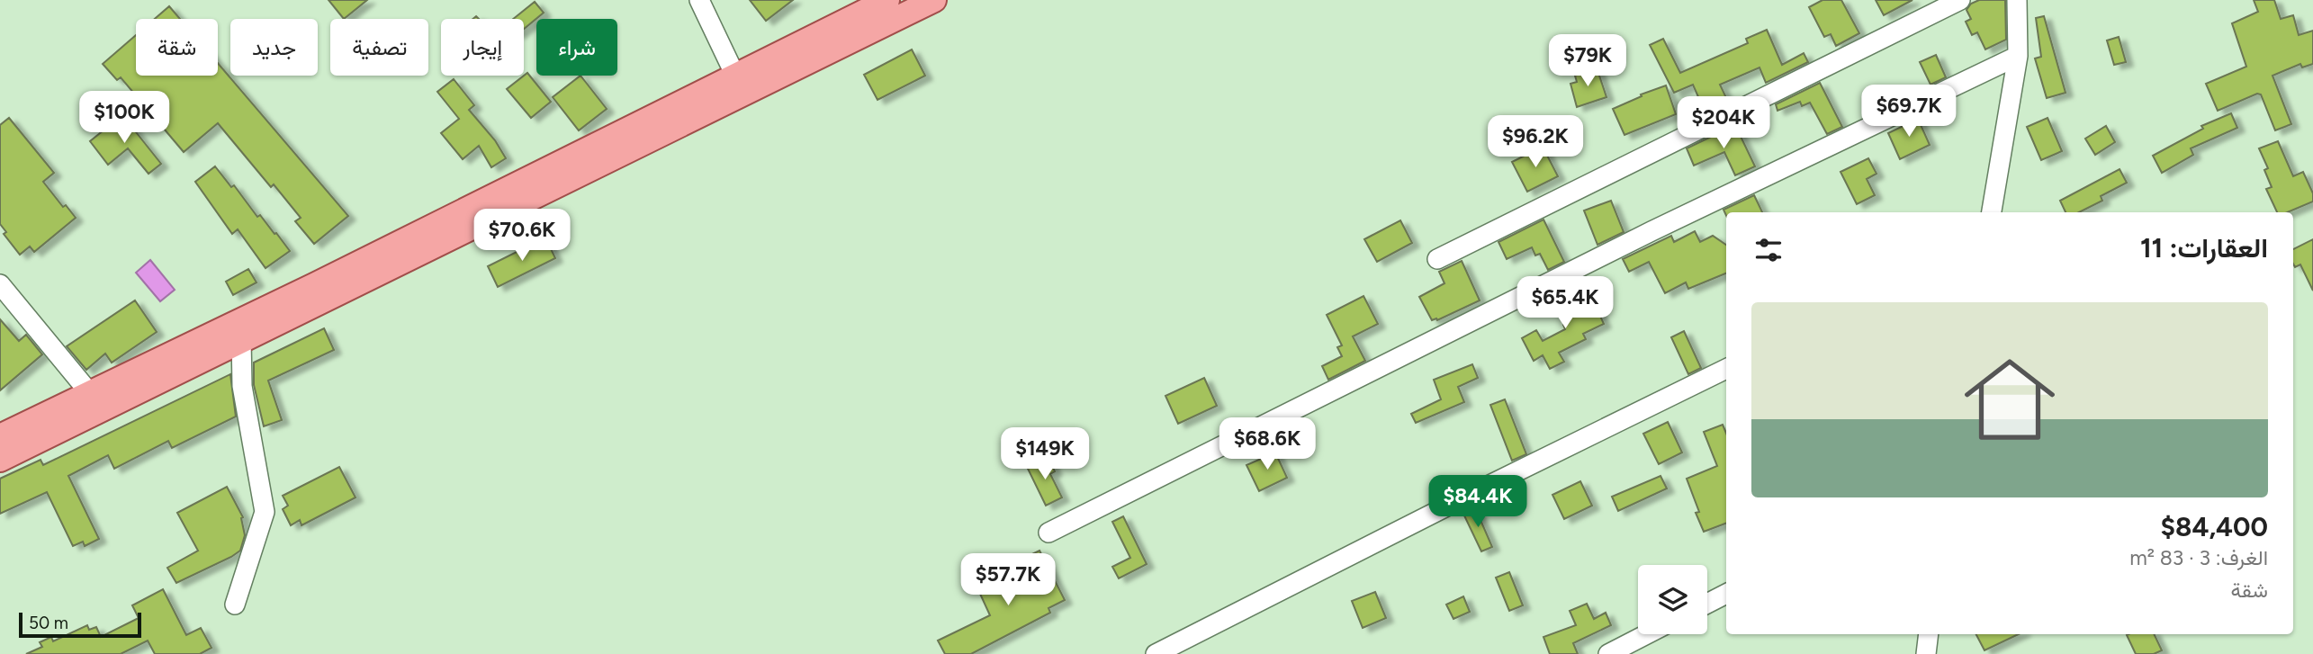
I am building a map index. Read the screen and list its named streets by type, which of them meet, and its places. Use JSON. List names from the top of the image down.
{
  "scale_bar": "50 m",
  "page": {
    "chip": [
      "شراء",
      "إيجار",
      "تصفية",
      "جديد",
      "شقة"
    ],
    "price": [
      "$79K",
      "$69.7K",
      "$100K",
      "$204K",
      "$96.2K",
      "$70.6K",
      "$65.4K",
      "$68.6K",
      "$149K",
      "$84.4K",
      "$57.7K"
    ],
    "heading": "العقارات: 11",
    "list": [
      {
        "name": "$84,400",
        "note": "الغرف: 3 · 83 m² · شقة"
      }
    ],
    "scale": "50 m"
  }
}
